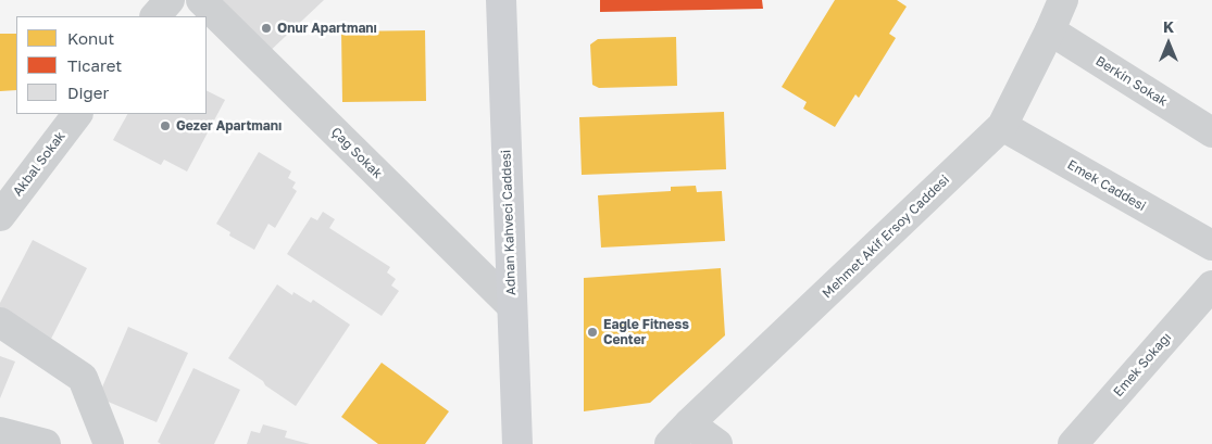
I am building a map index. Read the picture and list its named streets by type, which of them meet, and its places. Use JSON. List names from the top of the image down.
{
  "streets": {
    "main road": ["Adnan Kahveci Caddesi"],
    "street": [
      "Berkin Sokak",
      "Çağ Sokak",
      "Akbal Sokak",
      "Emek Caddesi",
      "Mehmet Akif Ersoy Caddesi",
      "Emek Sokağı"
    ]
  },
  "crossings": [
    ["Berkin Sokak", "Mehmet Akif Ersoy Caddesi"],
    ["Çağ Sokak", "Adnan Kahveci Caddesi"],
    ["Emek Caddesi", "Mehmet Akif Ersoy Caddesi"]
  ],
  "places": ["Onur Apartmanı", "Gezer Apartmanı", "Eagle Fitness Center"],
  "legend": ["Konut", "Ticaret", "Diğer"],
  "north": "top"
}
